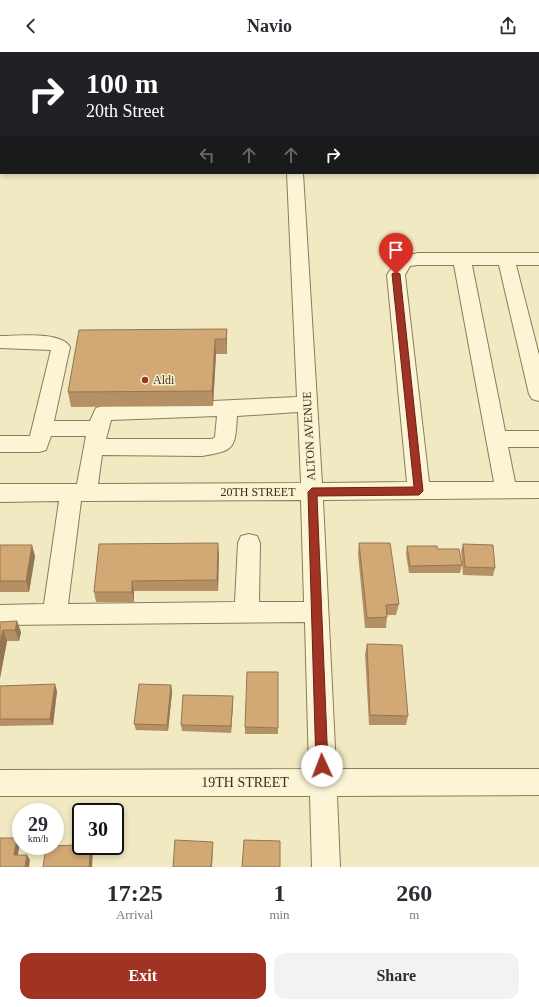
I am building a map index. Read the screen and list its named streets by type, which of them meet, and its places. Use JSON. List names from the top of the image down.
{
  "streets": {
    "street": ["ALTON AVENUE", "20TH STREET", "19TH STREET"]
  },
  "crossings": [
    ["ALTON AVENUE", "20TH STREET"],
    ["ALTON AVENUE", "19TH STREET"]
  ],
  "places": ["Aldi"],
  "page": {
    "header": "Navio",
    "turn": ["100 m", "20th Street"],
    "speed": "29 km/h",
    "limit": "30",
    "eta": [
      "17:25",
      "Arrival",
      "1",
      "min",
      "260",
      "m"
    ],
    "buttons": ["Exit", "Share"]
  }
}
